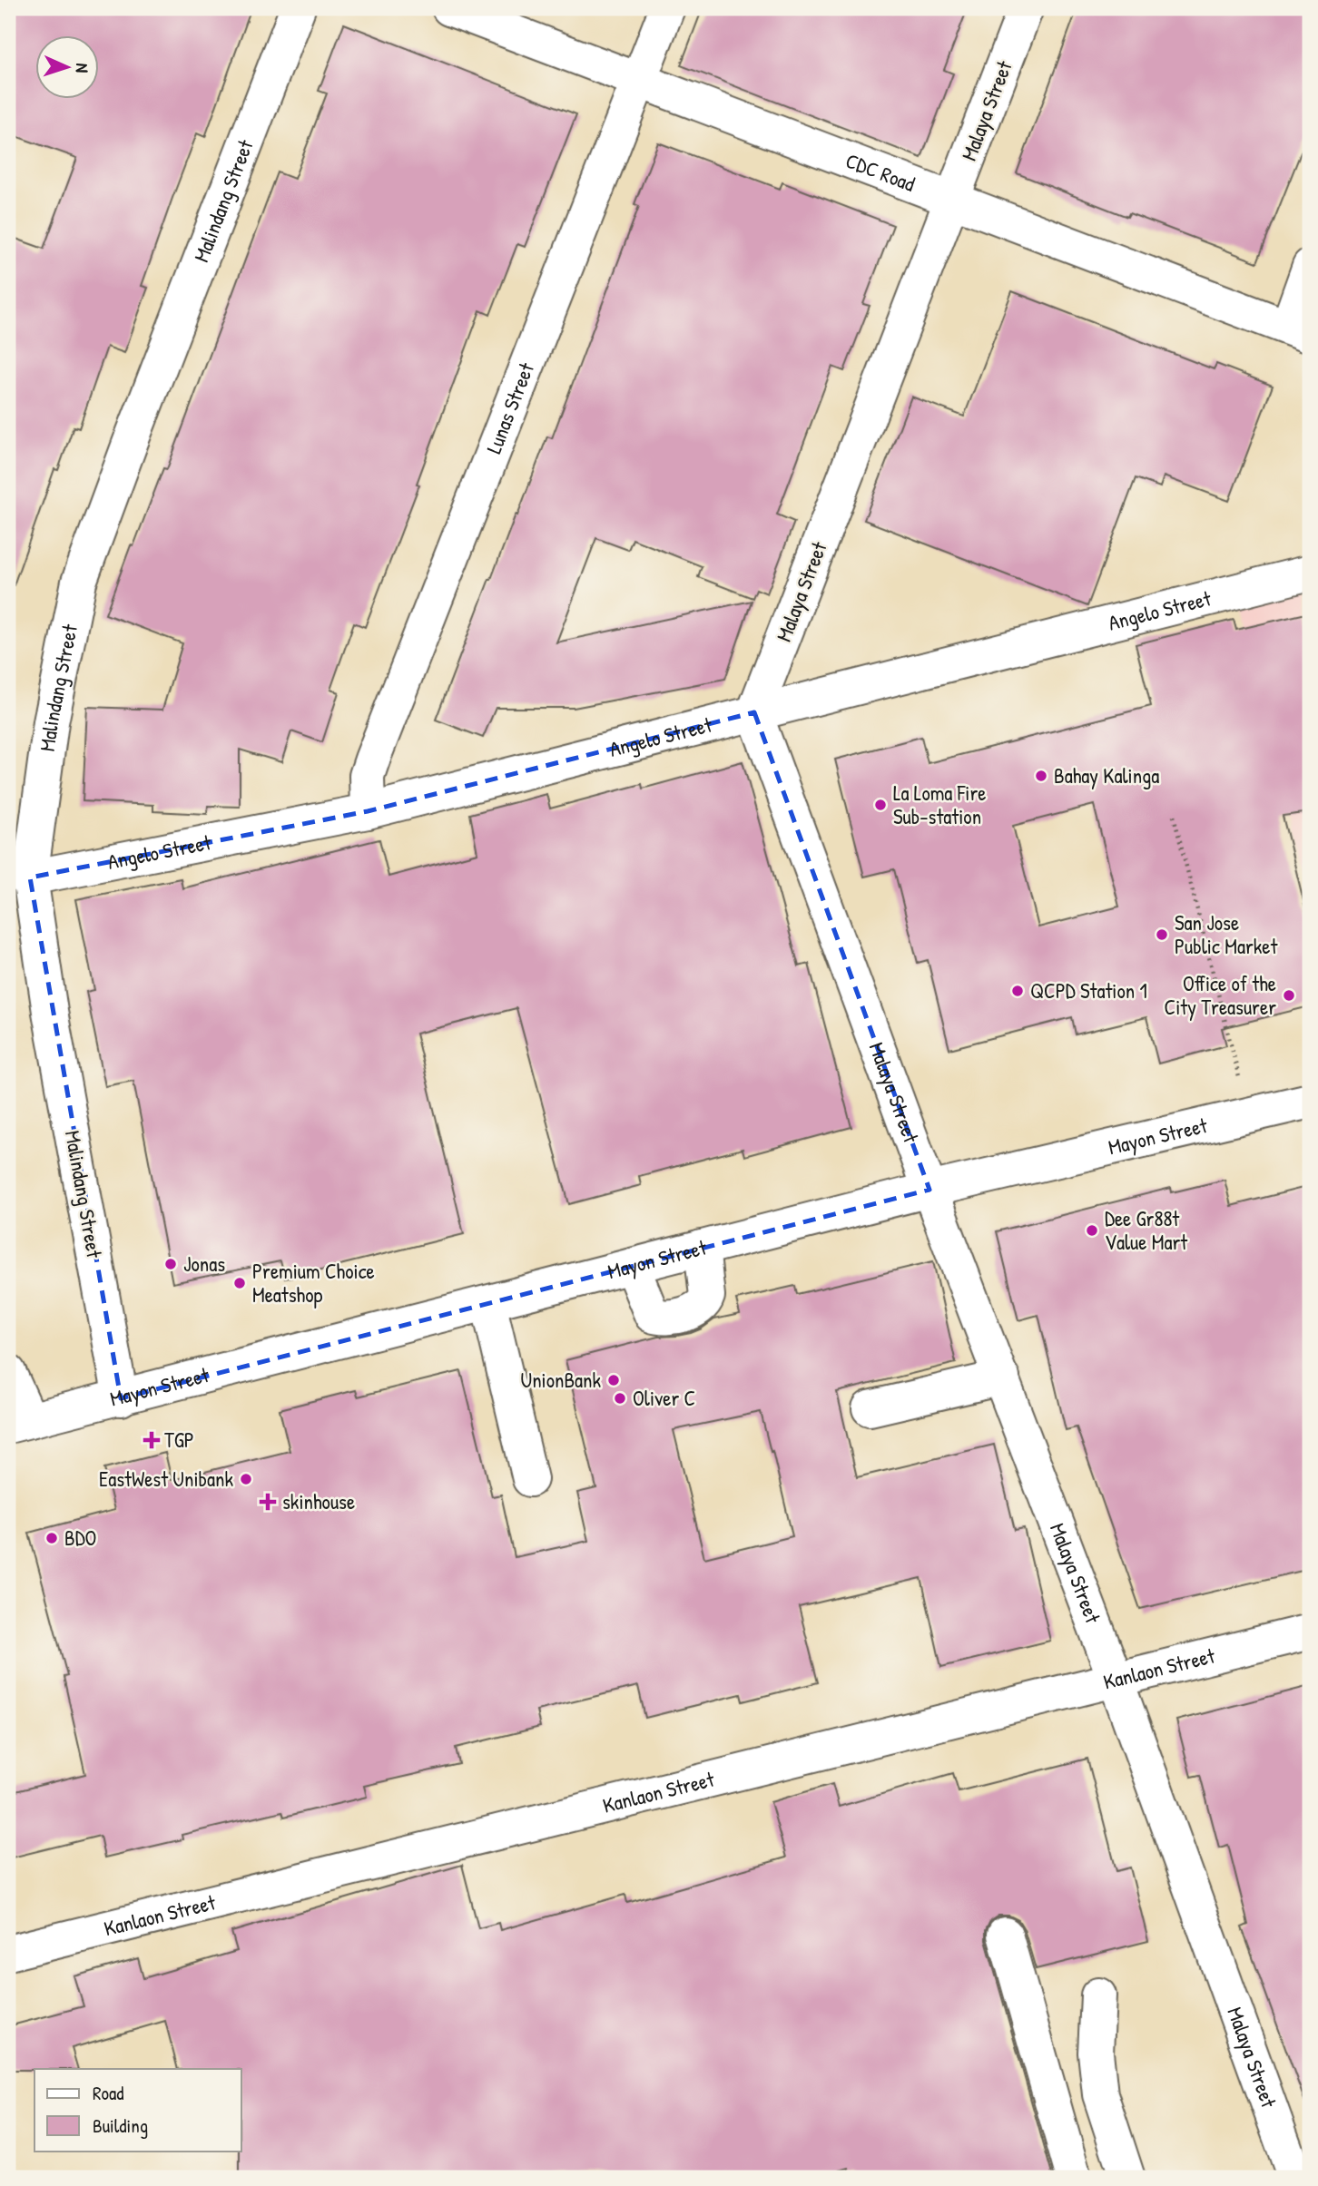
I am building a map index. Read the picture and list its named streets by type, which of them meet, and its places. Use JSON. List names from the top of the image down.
{
  "streets": {
    "street": [
      "Malaya Street",
      "CDC Road",
      "Malindang Street",
      "Lunas Street",
      "Angelo Street",
      "Mayon Street",
      "Kanlaon Street"
    ]
  },
  "crossings": [
    ["Malaya Street", "CDC Road"],
    ["Malaya Street", "Angelo Street"],
    ["Malaya Street", "Mayon Street"],
    ["Malaya Street", "Kanlaon Street"],
    ["CDC Road", "Lunas Street"],
    ["Malindang Street", "Angelo Street"],
    ["Malindang Street", "Mayon Street"],
    ["Lunas Street", "Angelo Street"]
  ],
  "places": {
    "other": [
      "Bahay Kalinga",
      "La Loma Fire Sub-station",
      "San Jose Public Market",
      "QCPD Station 1",
      "Office of the City Treasurer",
      "Dee Gr88t Value Mart",
      "Jonas",
      "Premium Choice Meatshop",
      "UnionBank",
      "Oliver C",
      "EastWest Unibank",
      "BDO"
    ],
    "health": ["TGP", "skinhouse"]
  },
  "legend": ["Road", "Building"],
  "north": "right"
}
